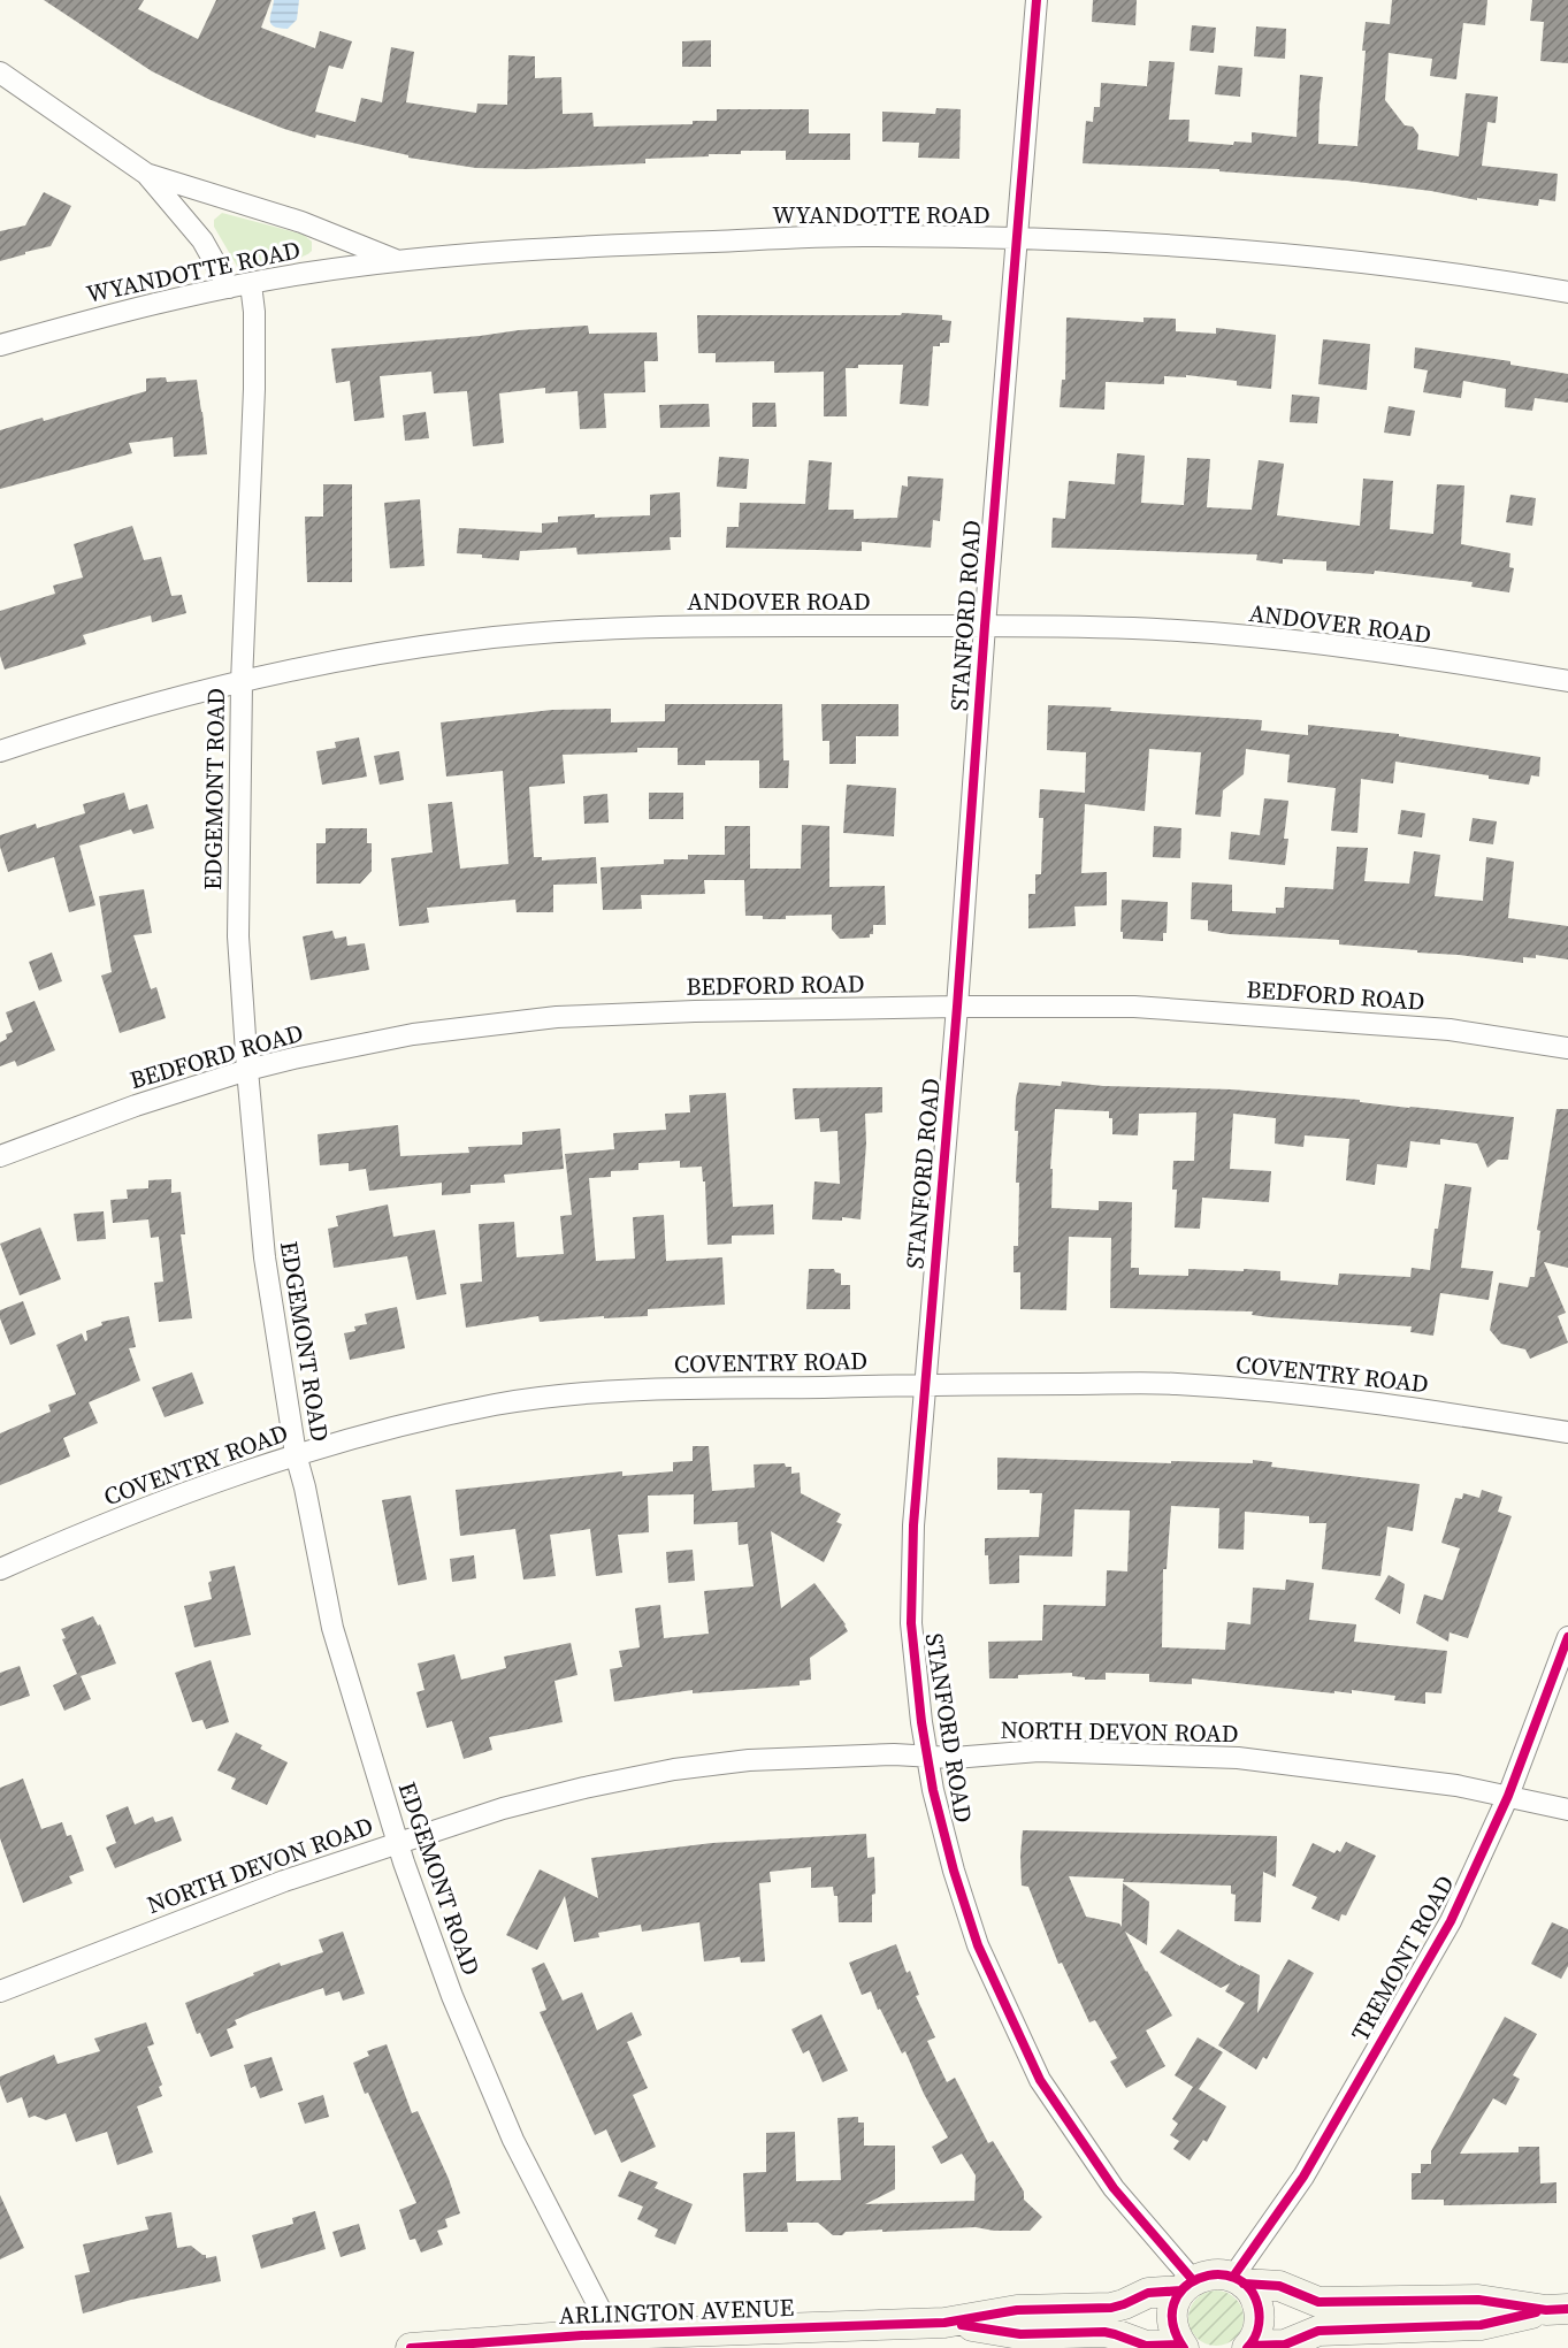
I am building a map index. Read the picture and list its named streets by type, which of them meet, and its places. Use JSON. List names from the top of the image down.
{
  "streets": {
    "street": [
      "WYANDOTTE ROAD",
      "ANDOVER ROAD",
      "STANFORD ROAD",
      "EDGEMONT ROAD",
      "BEDFORD ROAD",
      "COVENTRY ROAD",
      "NORTH DEVON ROAD",
      "TREMONT ROAD",
      "ARLINGTON AVENUE"
    ]
  },
  "crossings": [
    ["WYANDOTTE ROAD", "STANFORD ROAD"],
    ["WYANDOTTE ROAD", "EDGEMONT ROAD"],
    ["ANDOVER ROAD", "STANFORD ROAD"],
    ["ANDOVER ROAD", "EDGEMONT ROAD"],
    ["STANFORD ROAD", "BEDFORD ROAD"],
    ["STANFORD ROAD", "COVENTRY ROAD"],
    ["STANFORD ROAD", "NORTH DEVON ROAD"],
    ["STANFORD ROAD", "ARLINGTON AVENUE"],
    ["EDGEMONT ROAD", "BEDFORD ROAD"],
    ["EDGEMONT ROAD", "COVENTRY ROAD"],
    ["EDGEMONT ROAD", "NORTH DEVON ROAD"],
    ["EDGEMONT ROAD", "ARLINGTON AVENUE"],
    ["NORTH DEVON ROAD", "TREMONT ROAD"],
    ["TREMONT ROAD", "ARLINGTON AVENUE"]
  ]
}
